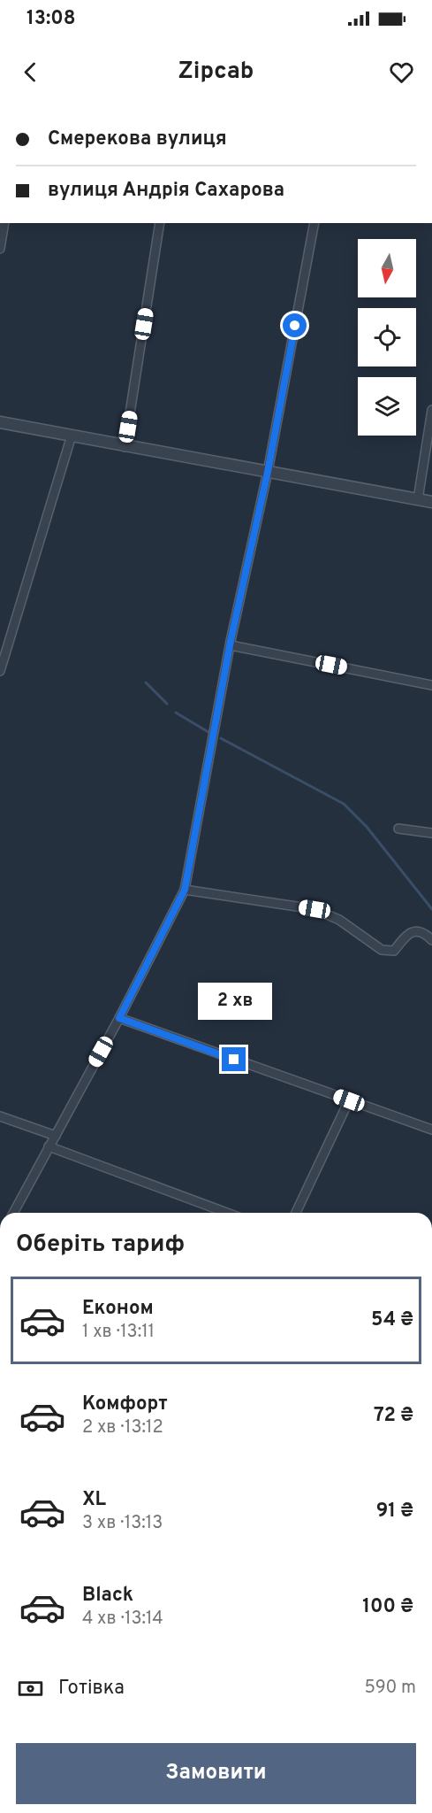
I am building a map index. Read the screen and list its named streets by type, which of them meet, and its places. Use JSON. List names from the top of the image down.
{
  "north": "bottom",
  "page": {
    "status": "13:08",
    "header": "Zipcab",
    "banner": ["Смерекова вулиця", "вулиця Андрія Сахарова"],
    "bubble": "2 хв",
    "heading": "Оберіть тариф",
    "list": [
      {
        "name": "Економ",
        "note": "1 хв · 13:11",
        "value": "54 ₴"
      },
      {
        "name": "Комфорт",
        "note": "2 хв · 13:12",
        "value": "72 ₴"
      },
      {
        "name": "XL",
        "note": "3 хв · 13:13",
        "value": "91 ₴"
      },
      {
        "name": "Black",
        "note": "4 хв · 13:14",
        "value": "100 ₴"
      }
    ],
    "pay": ["Готівка", "590 m"],
    "buttons": "Замовити"
  }
}
